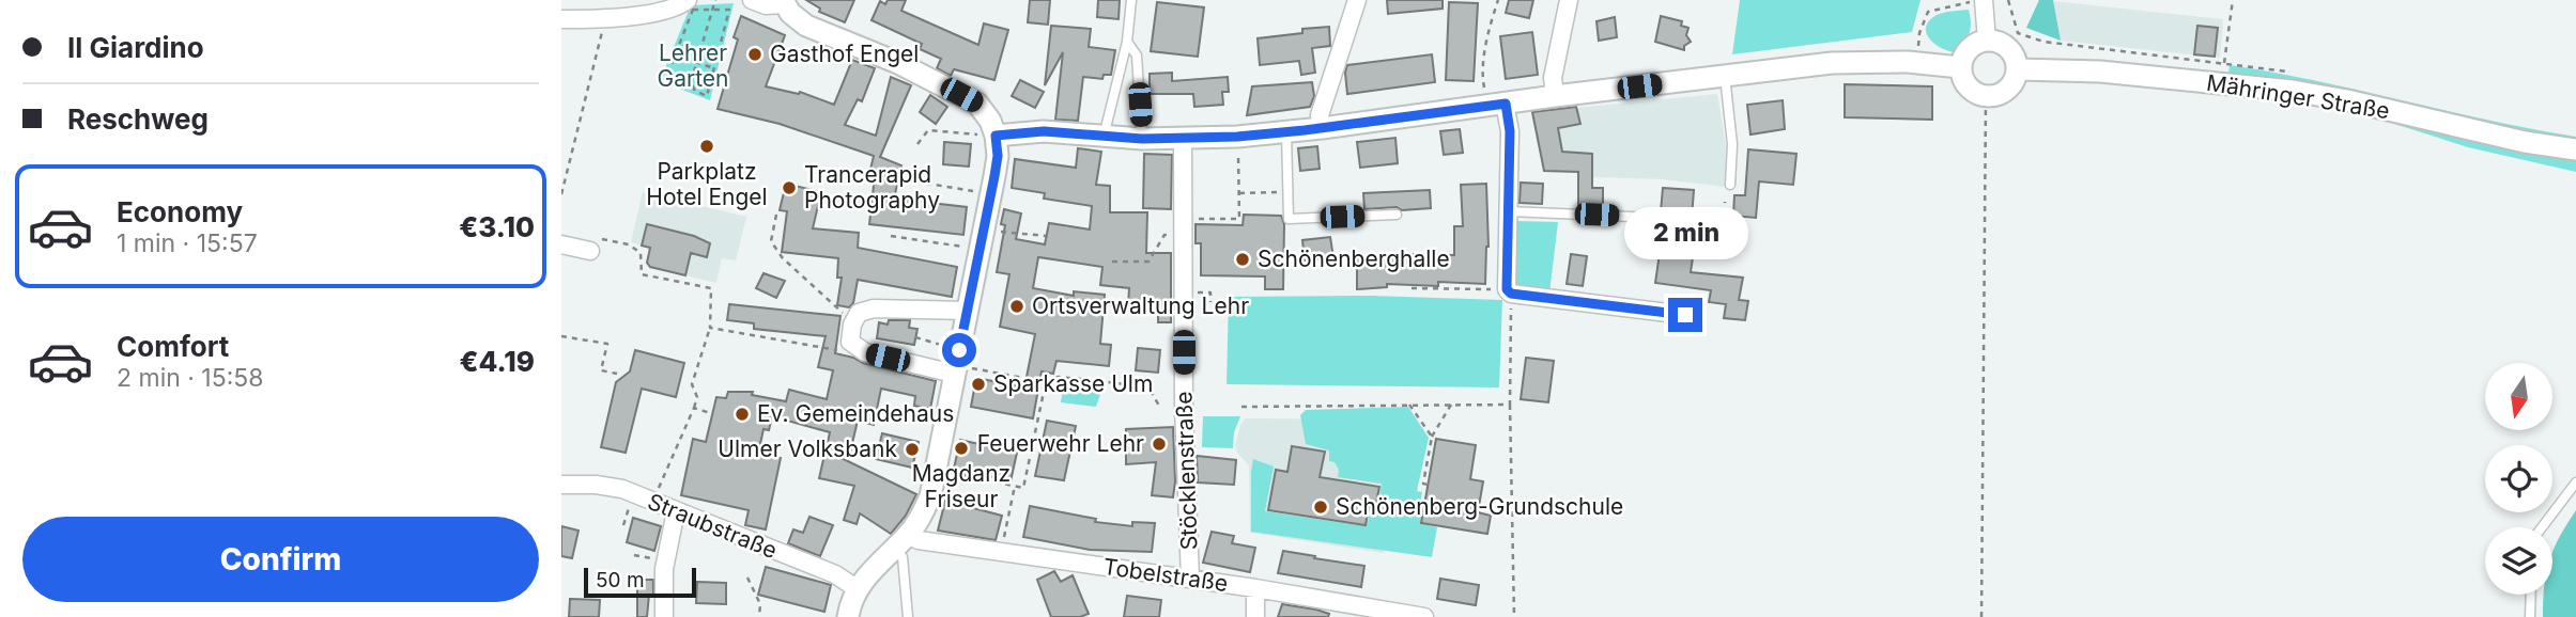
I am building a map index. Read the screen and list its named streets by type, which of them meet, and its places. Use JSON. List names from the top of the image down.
{
  "streets": {
    "street": [
      "Mähringer Straße",
      "Stöcklenstraße",
      "Straubstraße",
      "Tobelstraße"
    ]
  },
  "crossings": [
    ["Stöcklenstraße", "Tobelstraße"]
  ],
  "parks": ["Lehrer Garten"],
  "places": [
    "Gasthof Engel",
    "Parkplatz Hotel Engel",
    "Trancerapid Photography",
    "Schönenberghalle",
    "Ortsverwaltung Lehr",
    "Sparkasse Ulm",
    "Ev. Gemeindehaus",
    "Feuerwehr Lehr",
    "Magdanz Friseur",
    "Ulmer Volksbank",
    "Schönenberg-Grundschule"
  ],
  "scale_bar": "50 m",
  "north": "bottom",
  "page": {
    "banner": ["Il Giardino", "Reschweg"],
    "list": [
      {
        "name": "Economy",
        "note": "1 min · 15:57",
        "value": "€3.10"
      },
      {
        "name": "Comfort",
        "note": "2 min · 15:58",
        "value": "€4.19"
      }
    ],
    "bubble": "2 min",
    "buttons": "Confirm",
    "scale": "50 m"
  }
}
